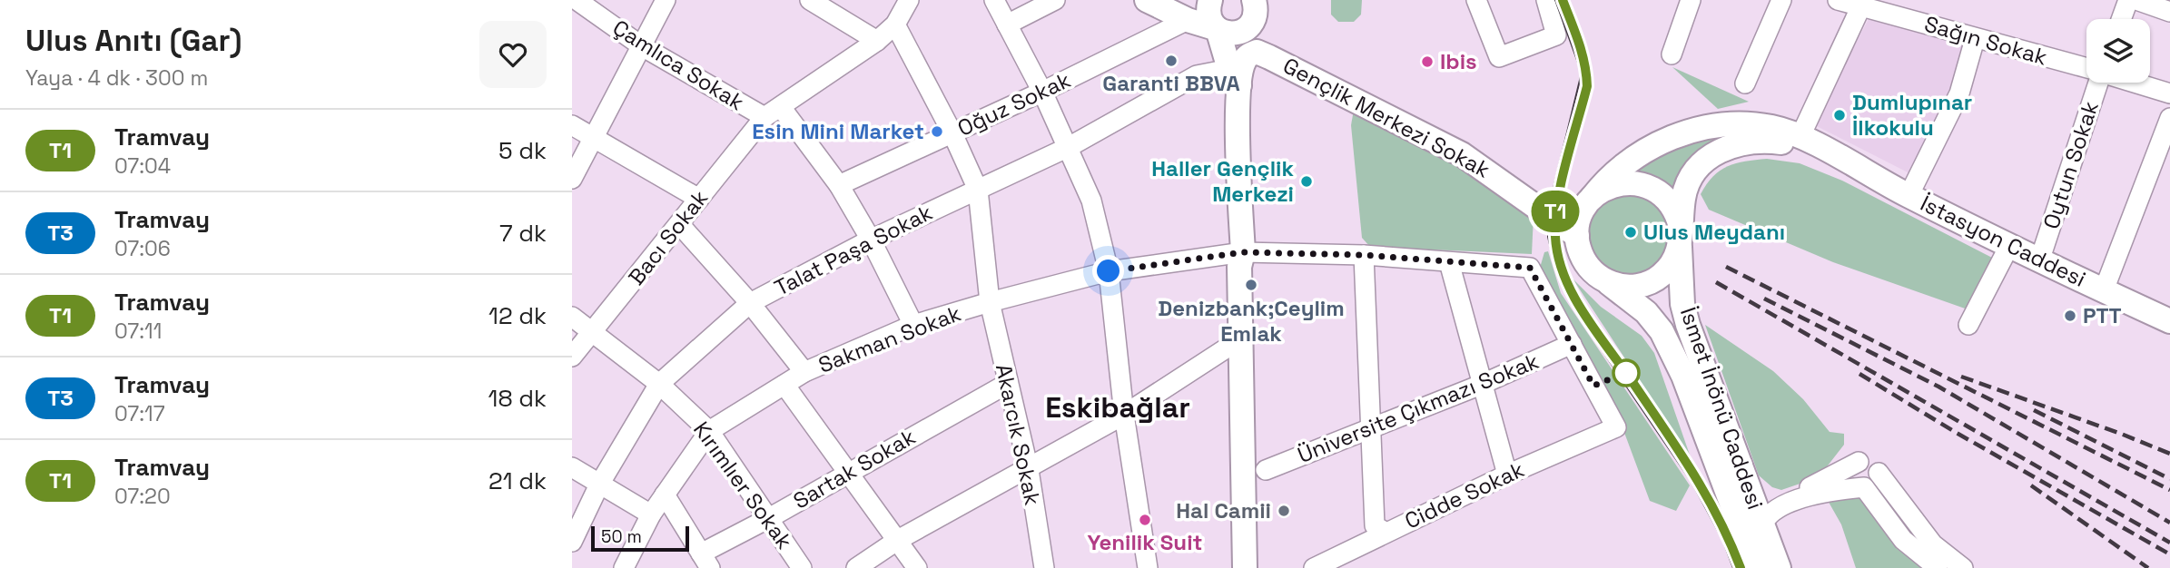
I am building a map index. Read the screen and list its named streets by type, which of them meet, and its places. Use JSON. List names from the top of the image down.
{
  "streets": {
    "main road": ["Gençlik Merkezi Sokak", "İstasyon Caddesi", "İsmet İnönü Caddesi"],
    "street": [
      "Sağın Sokak",
      "Çamlıca Sokak",
      "Oğuz Sokak",
      "Oytun Sokak",
      "Bacı Sokak",
      "Talat Paşa Sokak",
      "Sakman Sokak",
      "Üniversite Çıkmazı Sokak",
      "Akarcık Sokak",
      "Sartak Sokak",
      "Kırımlıer Sokak",
      "Cidde Sokak"
    ]
  },
  "crossings": [
    ["Çamlıca Sokak", "Bacı Sokak"],
    ["Oğuz Sokak", "Gençlik Merkezi Sokak"],
    ["Oğuz Sokak", "Akarcık Sokak"],
    ["Gençlik Merkezi Sokak", "Talat Paşa Sokak"],
    ["Gençlik Merkezi Sokak", "İsmet İnönü Caddesi"],
    ["Oytun Sokak", "İstasyon Caddesi"],
    ["Bacı Sokak", "Kırımlıer Sokak"],
    ["İstasyon Caddesi", "İsmet İnönü Caddesi"],
    ["Talat Paşa Sokak", "Akarcık Sokak"],
    ["Talat Paşa Sokak", "Kırımlıer Sokak"],
    ["Sakman Sokak", "Üniversite Çıkmazı Sokak"],
    ["Sakman Sokak", "Akarcık Sokak"],
    ["Sakman Sokak", "Kırımlıer Sokak"],
    ["Sakman Sokak", "Cidde Sokak"],
    ["Üniversite Çıkmazı Sokak", "Cidde Sokak"],
    ["Akarcık Sokak", "Sartak Sokak"],
    ["Sartak Sokak", "Kırımlıer Sokak"]
  ],
  "districts": ["Eskibağlar"],
  "places": [
    "Garanti BBVA",
    "Ibis",
    "Dumlupınar İlkokulu",
    "Esin Mini Market",
    "Haller Gençlik Merkezi",
    "Ulus Meydanı",
    "Denizbank;Ceylim Emlak",
    "PTT",
    "Hal Camii",
    "Yenilik Suit"
  ],
  "lines": ["tram line T1"],
  "scale_bar": "50 m",
  "page": {
    "heading": ["Ulus Anıtı (Gar)", "Yaya · 4 dk · 300 m"],
    "on_map": "T1",
    "list": [
      {
        "mark": "T1",
        "name": "Tramvay",
        "note": "07:04",
        "value": "5 dk"
      },
      {
        "mark": "T3",
        "name": "Tramvay",
        "note": "07:06",
        "value": "7 dk"
      },
      {
        "mark": "T1",
        "name": "Tramvay",
        "note": "07:11",
        "value": "12 dk"
      },
      {
        "mark": "T3",
        "name": "Tramvay",
        "note": "07:17",
        "value": "18 dk"
      },
      {
        "mark": "T1",
        "name": "Tramvay",
        "note": "07:20",
        "value": "21 dk"
      }
    ],
    "scale": "50 m"
  }
}
